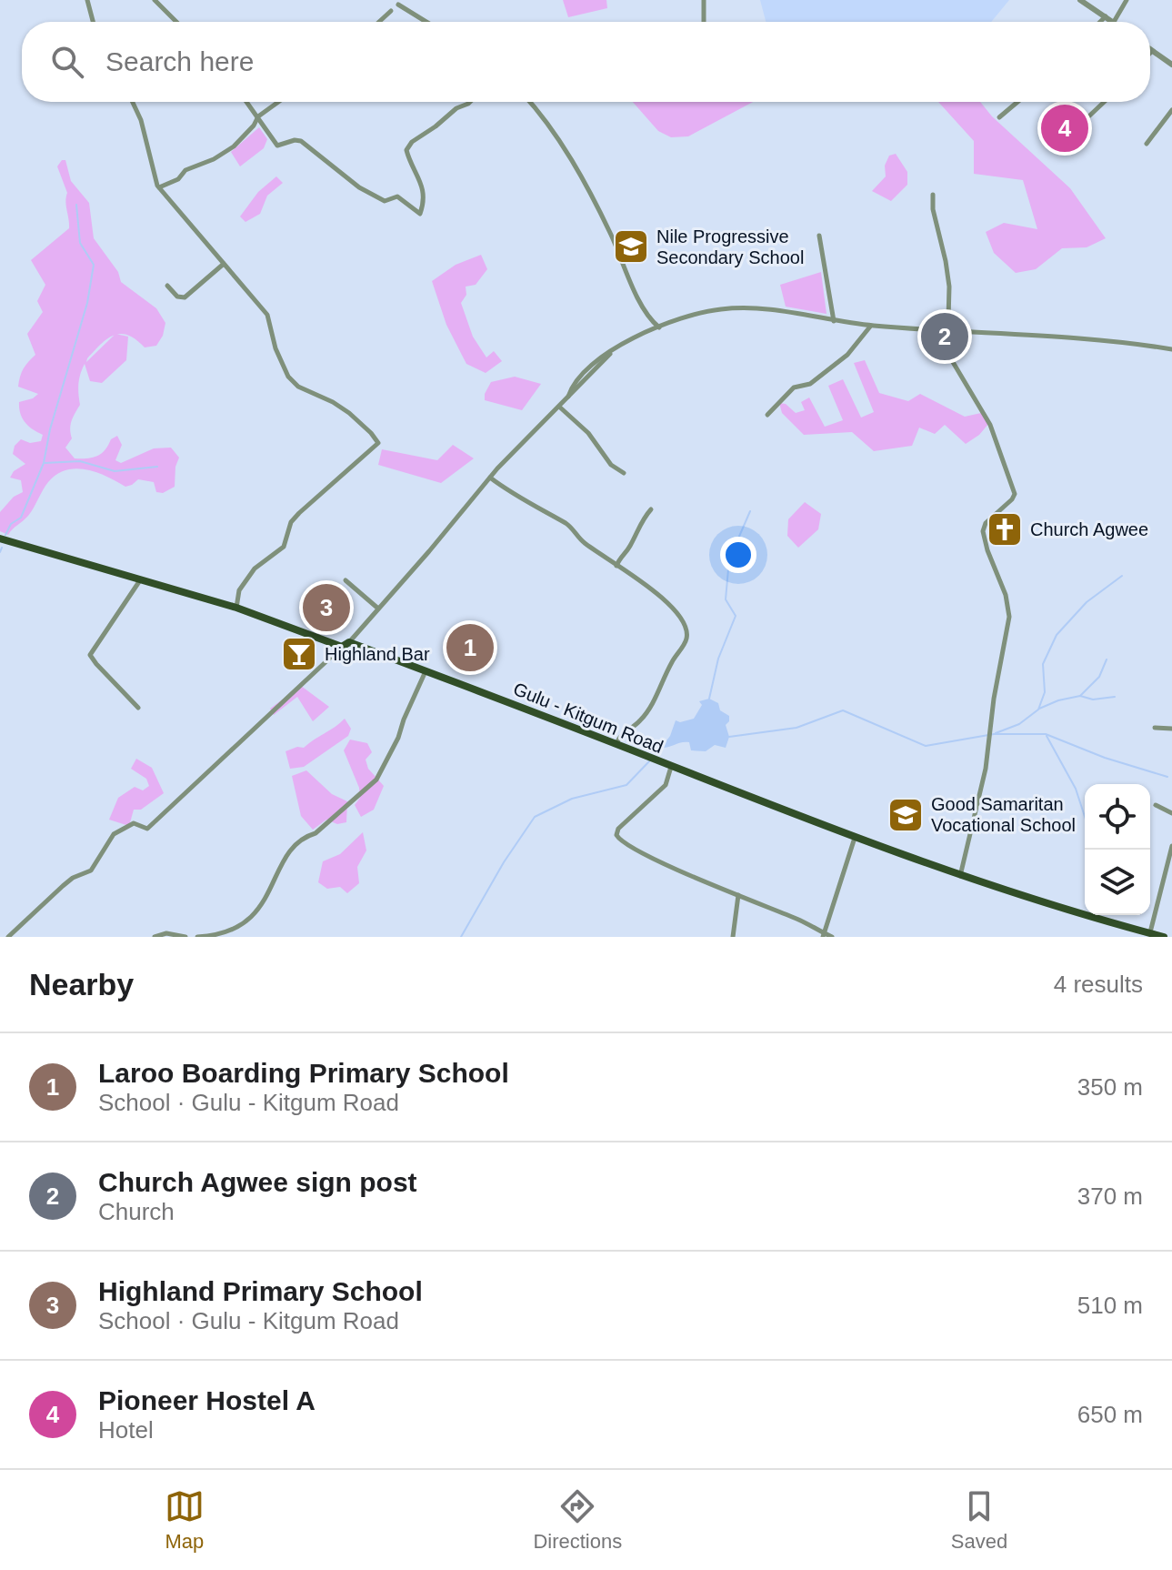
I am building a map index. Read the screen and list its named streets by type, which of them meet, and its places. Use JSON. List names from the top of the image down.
{
  "streets": {
    "main road": ["Gulu - Kitgum Road"]
  },
  "places": {
    "school or university": ["Nile Progressive Secondary School", "Good Samaritan Vocational School"],
    "church": ["Church Agwee"],
    "bar": ["Highland Bar"]
  },
  "page": {
    "search": "Search here",
    "pins": [
      "4",
      "2",
      "3",
      "1"
    ],
    "heading": ["Nearby", "4 results"],
    "list": [
      {
        "mark": "1",
        "name": "Laroo Boarding Primary School",
        "note": "School · Gulu - Kitgum Road",
        "value": "350 m"
      },
      {
        "mark": "2",
        "name": "Church Agwee sign post",
        "note": "Church",
        "value": "370 m"
      },
      {
        "mark": "3",
        "name": "Highland Primary School",
        "note": "School · Gulu - Kitgum Road",
        "value": "510 m"
      },
      {
        "mark": "4",
        "name": "Pioneer Hostel A",
        "note": "Hotel",
        "value": "650 m"
      }
    ],
    "nav": ["Map", "Directions", "Saved"]
  }
}
